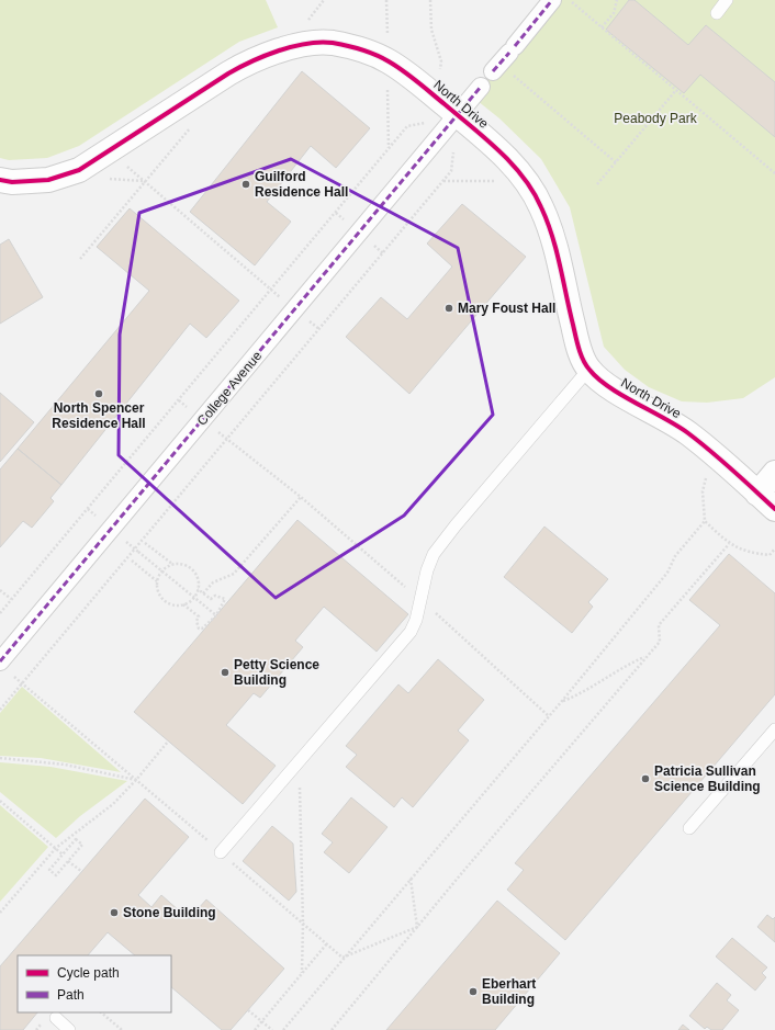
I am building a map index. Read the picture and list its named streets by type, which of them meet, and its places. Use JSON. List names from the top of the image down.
{
  "streets": {
    "street": ["North Drive", "College Avenue"]
  },
  "crossings": [
    ["North Drive", "College Avenue"]
  ],
  "parks": ["Peabody Park"],
  "places": [
    "Guilford Residence Hall",
    "Mary Foust Hall",
    "North Spencer Residence Hall",
    "Petty Science Building",
    "Patricia Sullivan Science Building",
    "Stone Building",
    "Eberhart Building"
  ],
  "legend": ["Cycle path", "Path"]
}
